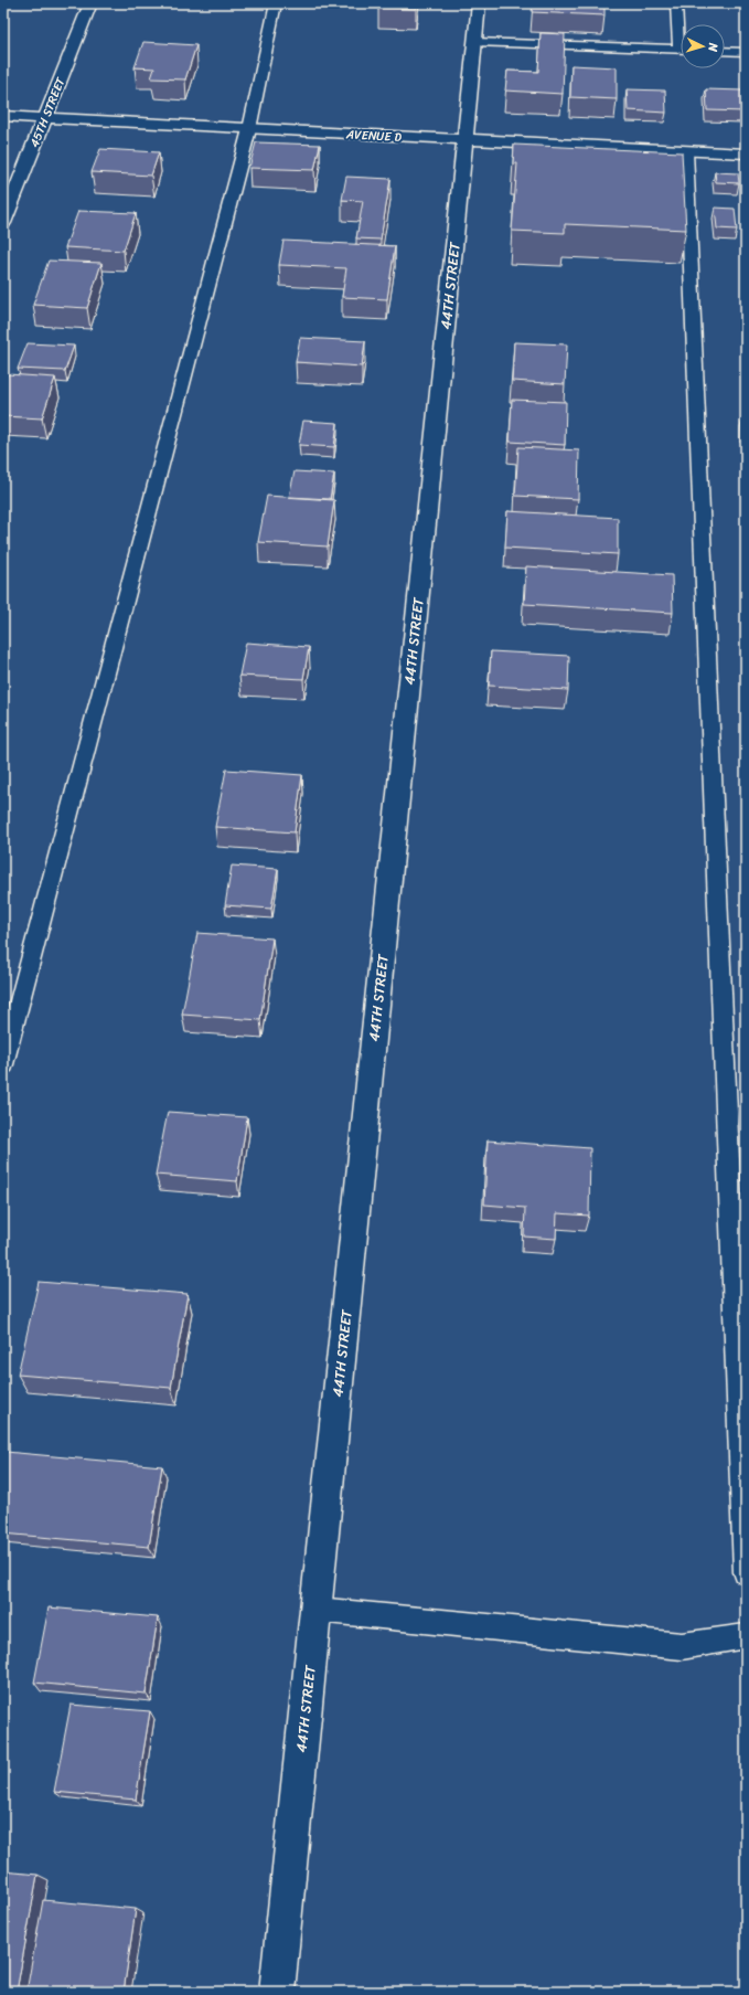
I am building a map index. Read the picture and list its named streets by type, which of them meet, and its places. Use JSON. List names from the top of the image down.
{
  "streets": {
    "street": ["45TH STREET", "AVENUE D", "44TH STREET"]
  },
  "crossings": [
    ["45TH STREET", "AVENUE D"],
    ["AVENUE D", "44TH STREET"]
  ],
  "north": "right"
}
